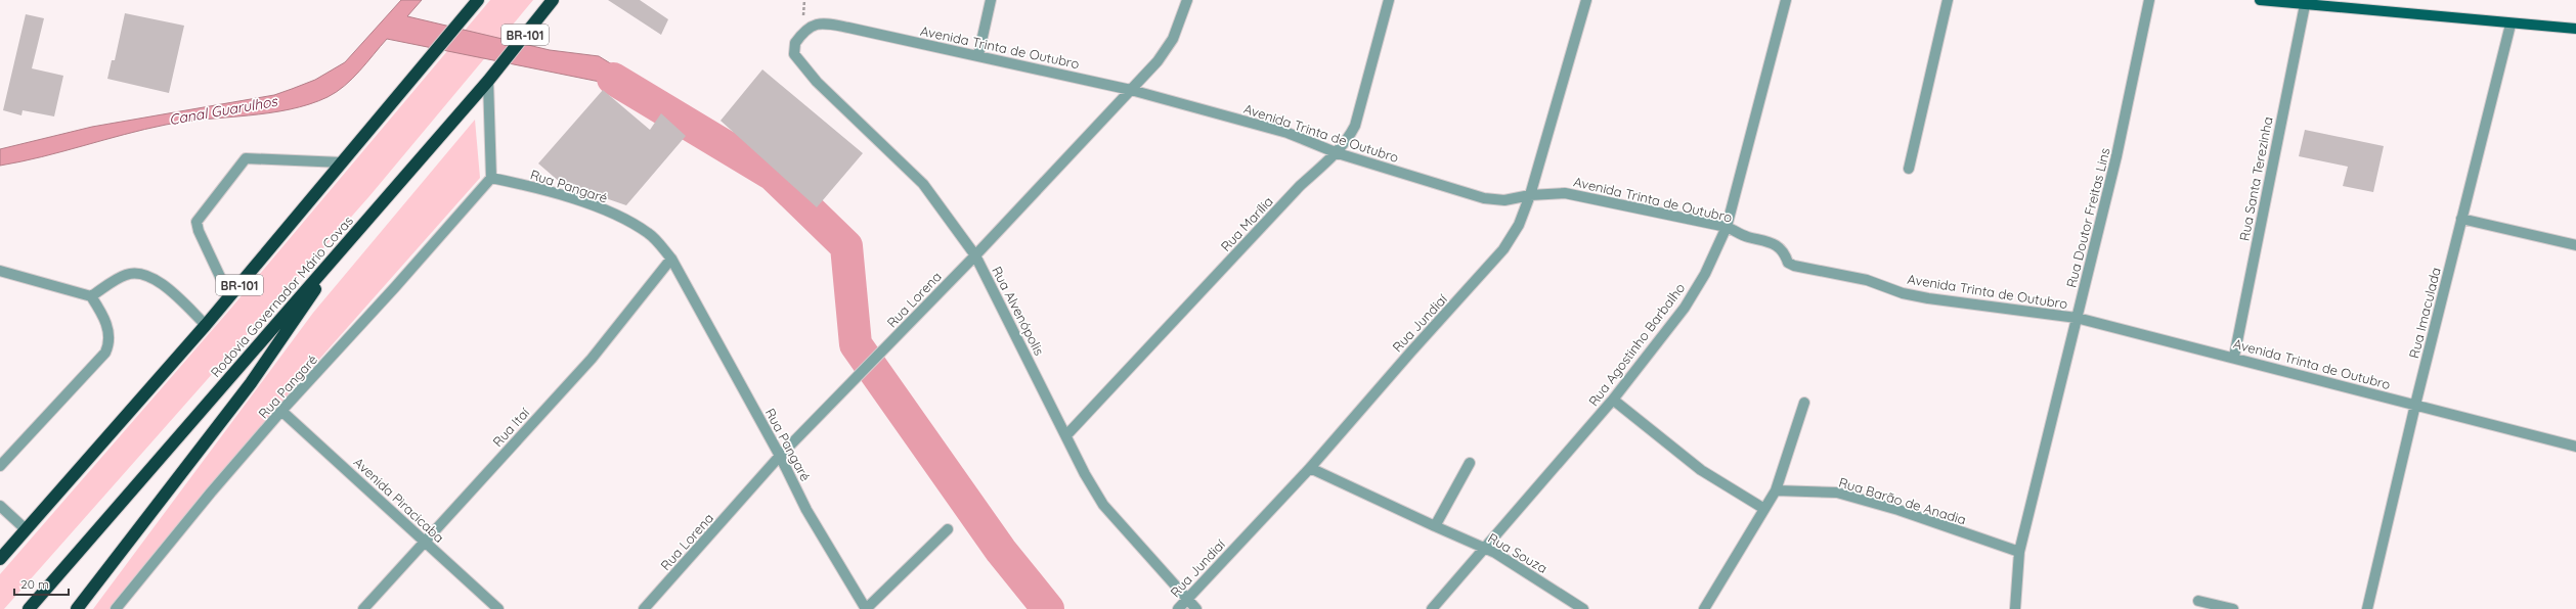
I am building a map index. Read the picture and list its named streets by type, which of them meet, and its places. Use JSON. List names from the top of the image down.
{
  "streets": {
    "highway": ["BR-101", "Rodovia Governador Mário Covas"],
    "street": [
      "Avenida Trinta de Outubro",
      "Rua Santa Terezinha",
      "Rua Pangaré",
      "Rua Doutor Freitas Lins",
      "Rua Marília",
      "Rua Lorena",
      "Rua Alvenópolis",
      "Rua Imaculada",
      "Rua Jundiaí",
      "Rua Agostinho Barbalho",
      "Rua Itaí",
      "Avenida Piracicaba",
      "Rua Barão de Anadia",
      "Rua Souza"
    ]
  },
  "crossings": [
    ["Avenida Trinta de Outubro", "Rua Santa Terezinha"],
    ["Avenida Trinta de Outubro", "Rua Doutor Freitas Lins"],
    ["Avenida Trinta de Outubro", "Rua Marília"],
    ["Avenida Trinta de Outubro", "Rua Lorena"],
    ["Avenida Trinta de Outubro", "Rua Alvenópolis"],
    ["Avenida Trinta de Outubro", "Rua Imaculada"],
    ["Avenida Trinta de Outubro", "Rua Jundiaí"],
    ["Avenida Trinta de Outubro", "Rua Agostinho Barbalho"],
    ["Rua Pangaré", "Rua Lorena"],
    ["Rua Pangaré", "Rua Itaí"],
    ["Rua Pangaré", "Avenida Piracicaba"],
    ["Rua Doutor Freitas Lins", "Rua Barão de Anadia"],
    ["Rua Marília", "Rua Alvenópolis"],
    ["Rua Lorena", "Rua Alvenópolis"],
    ["Rua Alvenópolis", "Rua Jundiaí"],
    ["Rua Jundiaí", "Rua Souza"],
    ["Rua Agostinho Barbalho", "Rua Souza"],
    ["Rua Itaí", "Avenida Piracicaba"]
  ],
  "water": ["Canal Guarulhos"],
  "scale_bar": "20 m"
}
